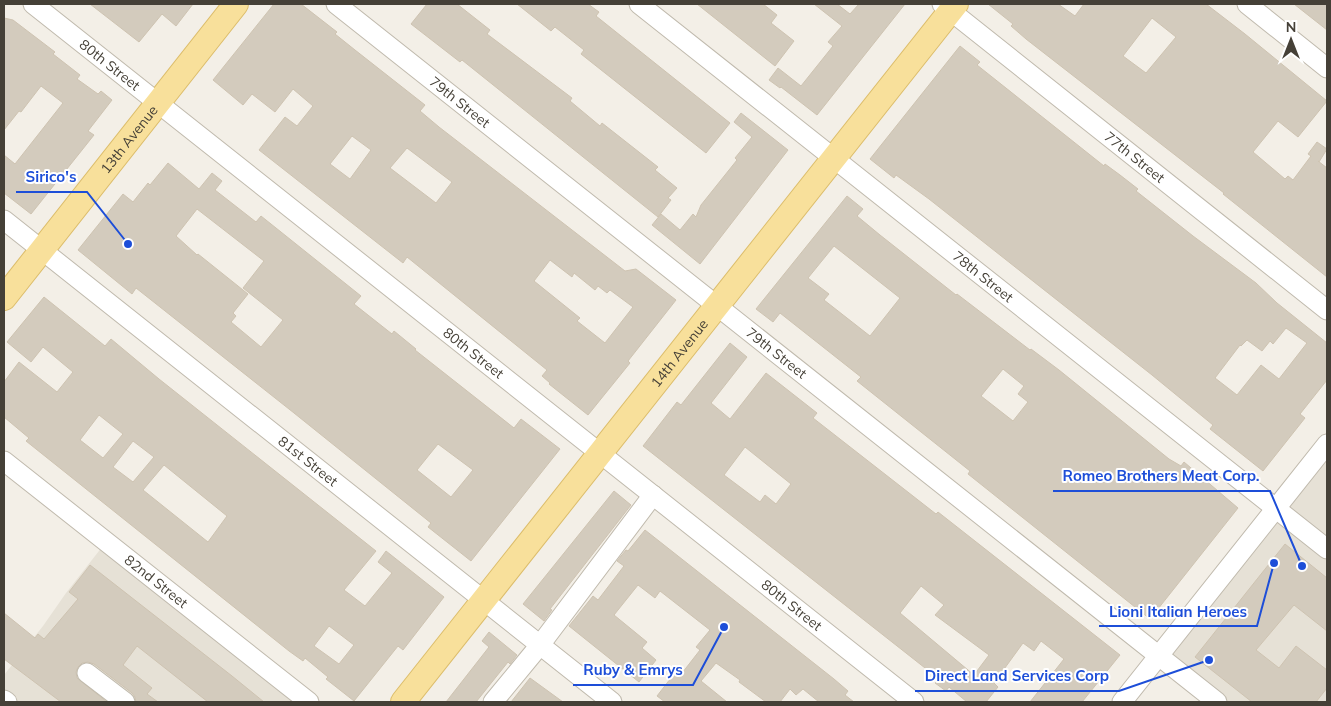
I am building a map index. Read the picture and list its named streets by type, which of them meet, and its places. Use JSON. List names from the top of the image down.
{
  "streets": {
    "main road": ["13th Avenue", "14th Avenue"],
    "street": [
      "80th Street",
      "79th Street",
      "77th Street",
      "78th Street",
      "81st Street",
      "82nd Street"
    ]
  },
  "crossings": [
    ["80th Street", "13th Avenue"],
    ["80th Street", "14th Avenue"],
    ["79th Street", "14th Avenue"],
    ["13th Avenue", "81st Street"],
    ["77th Street", "14th Avenue"],
    ["78th Street", "14th Avenue"],
    ["14th Avenue", "81st Street"]
  ],
  "places": [
    "Sirico's",
    "Lioni Italian Heroes",
    "Romeo Brothers Meat Corp.",
    "Ruby & Emrys",
    "Direct Land Services Corp"
  ],
  "north": "top"
}
